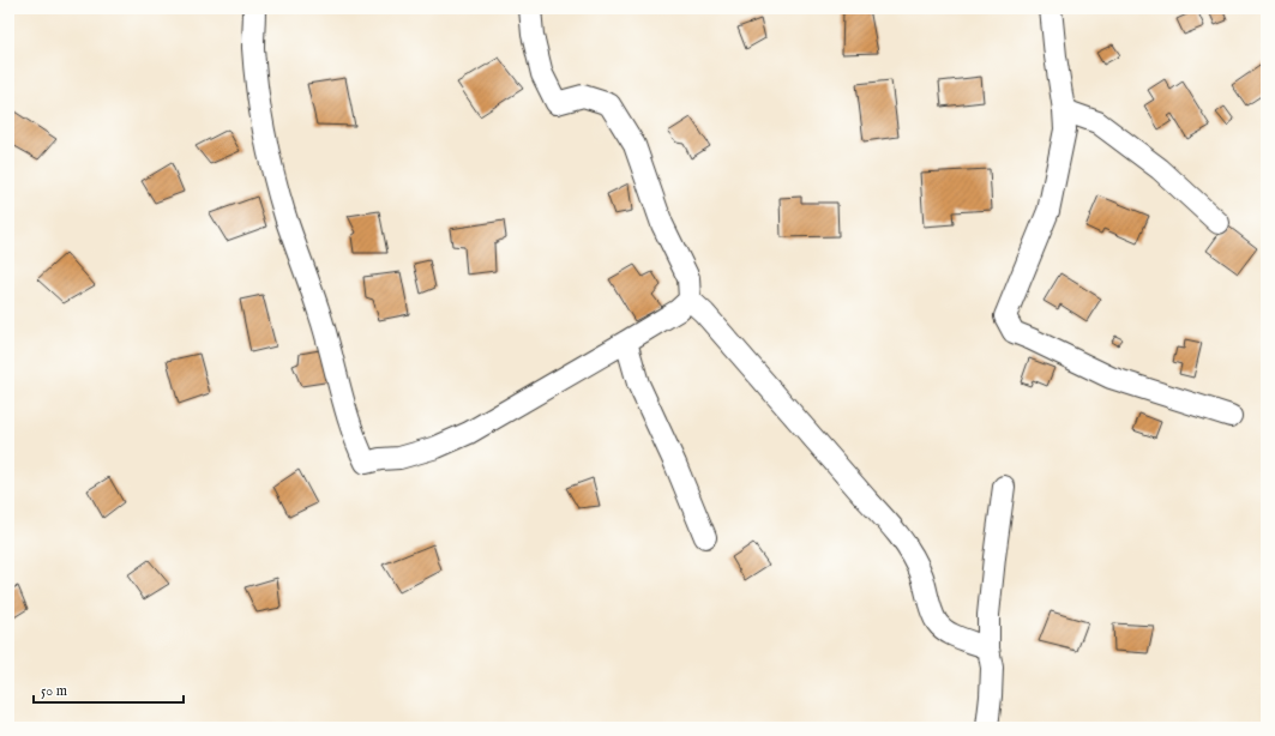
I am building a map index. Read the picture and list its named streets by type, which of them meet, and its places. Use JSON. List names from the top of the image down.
{
  "scale_bar": "50 m"
}
